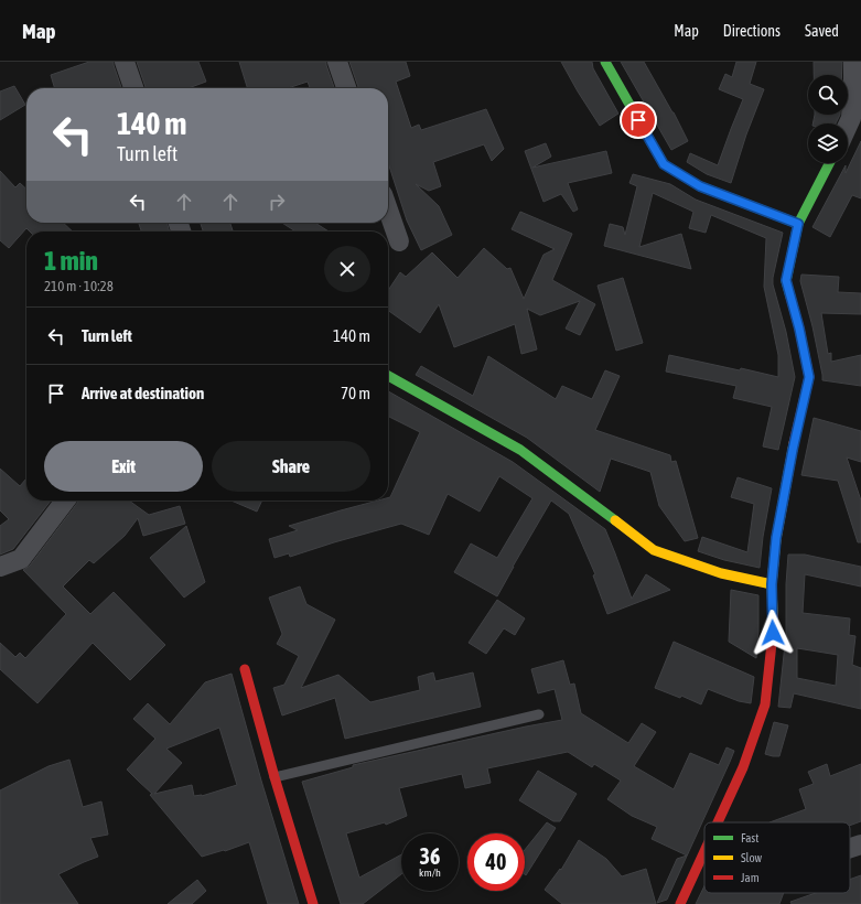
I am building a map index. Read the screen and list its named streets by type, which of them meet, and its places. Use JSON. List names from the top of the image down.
{
  "legend": ["Fast", "Slow", "Jam"],
  "page": {
    "header": "Map",
    "nav": ["Map", "Directions", "Saved"],
    "turn": ["140 m", "Turn left"],
    "heading": ["1 min", "210 m · 10:28"],
    "list": [
      {
        "name": "Turn left",
        "value": "140 m"
      },
      {
        "name": "Arrive at destination",
        "value": "70 m"
      }
    ],
    "buttons": ["Exit", "Share"],
    "speed": "36 km/h",
    "limit": "40"
  }
}
